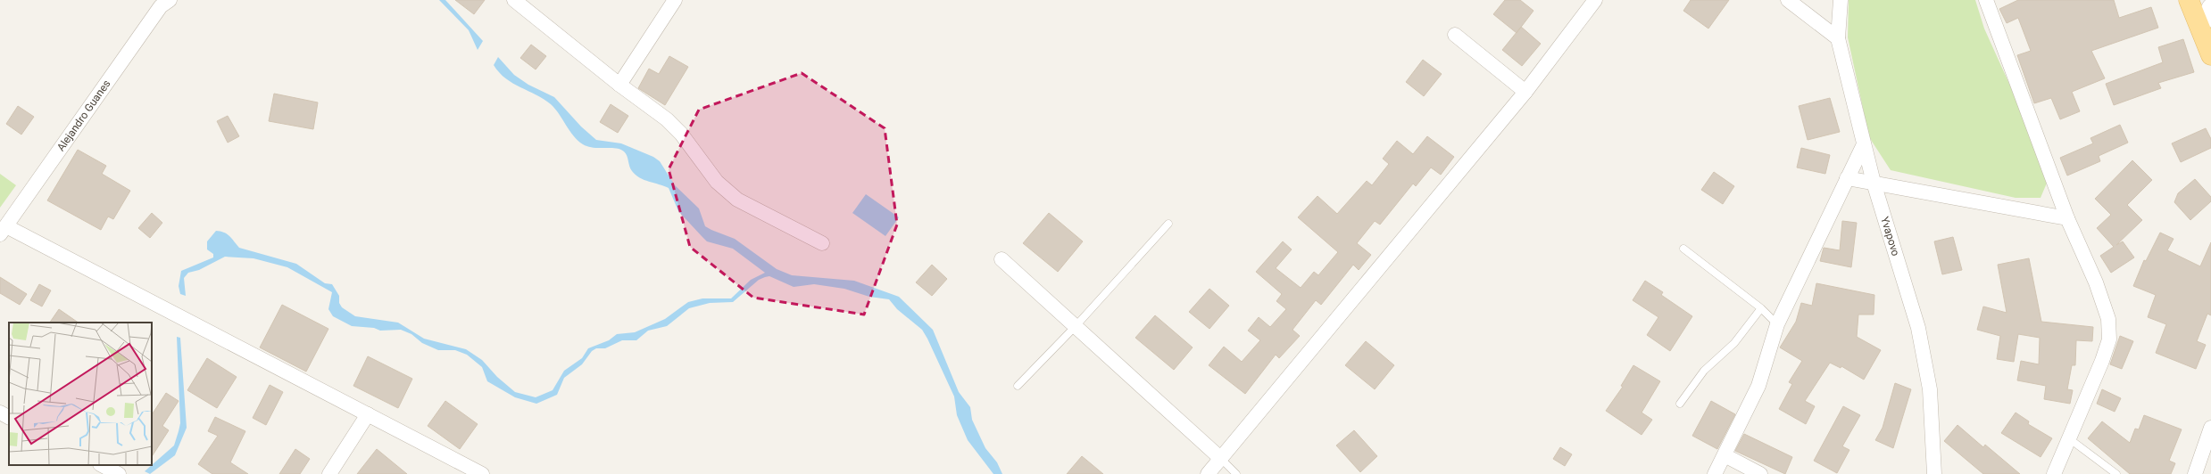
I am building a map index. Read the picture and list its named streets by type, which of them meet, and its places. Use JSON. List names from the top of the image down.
{
  "streets": {
    "street": ["Alejandro Guanes", "Yvapovo"]
  }
}
